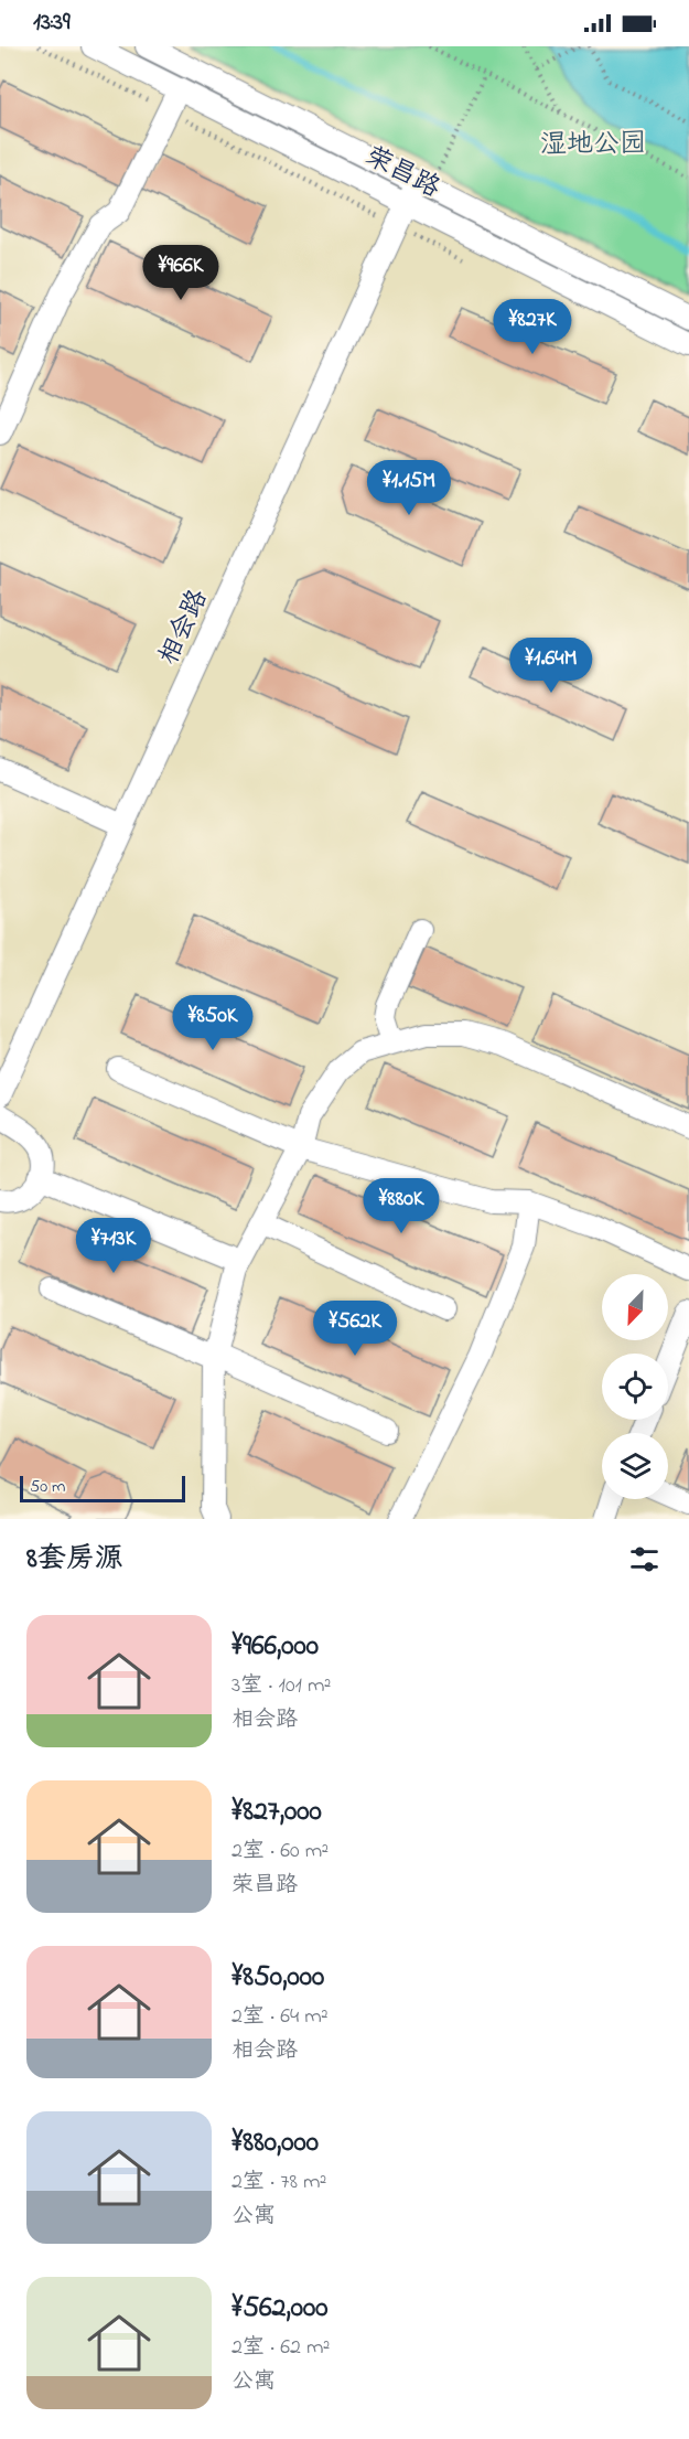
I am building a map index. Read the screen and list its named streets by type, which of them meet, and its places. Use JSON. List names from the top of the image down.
{
  "streets": {
    "street": ["荣昌路", "相会路"]
  },
  "crossings": [
    ["荣昌路", "相会路"]
  ],
  "parks": ["湿地公园"],
  "scale_bar": "50 m",
  "north": "bottom left",
  "page": {
    "status": "13:39",
    "price": [
      "¥966K",
      "¥827K",
      "¥1.15M",
      "¥1.64M",
      "¥850K",
      "¥880K",
      "¥713K",
      "¥562K"
    ],
    "scale": "50 m",
    "heading": "8套房源",
    "list": [
      {
        "name": "¥966,000",
        "note": "3室 · 101 m² · 相会路"
      },
      {
        "name": "¥827,000",
        "note": "2室 · 60 m² · 荣昌路"
      },
      {
        "name": "¥850,000",
        "note": "2室 · 64 m² · 相会路"
      },
      {
        "name": "¥880,000",
        "note": "2室 · 78 m² · 公寓"
      },
      {
        "name": "¥562,000",
        "note": "2室 · 62 m² · 公寓"
      }
    ]
  }
}
